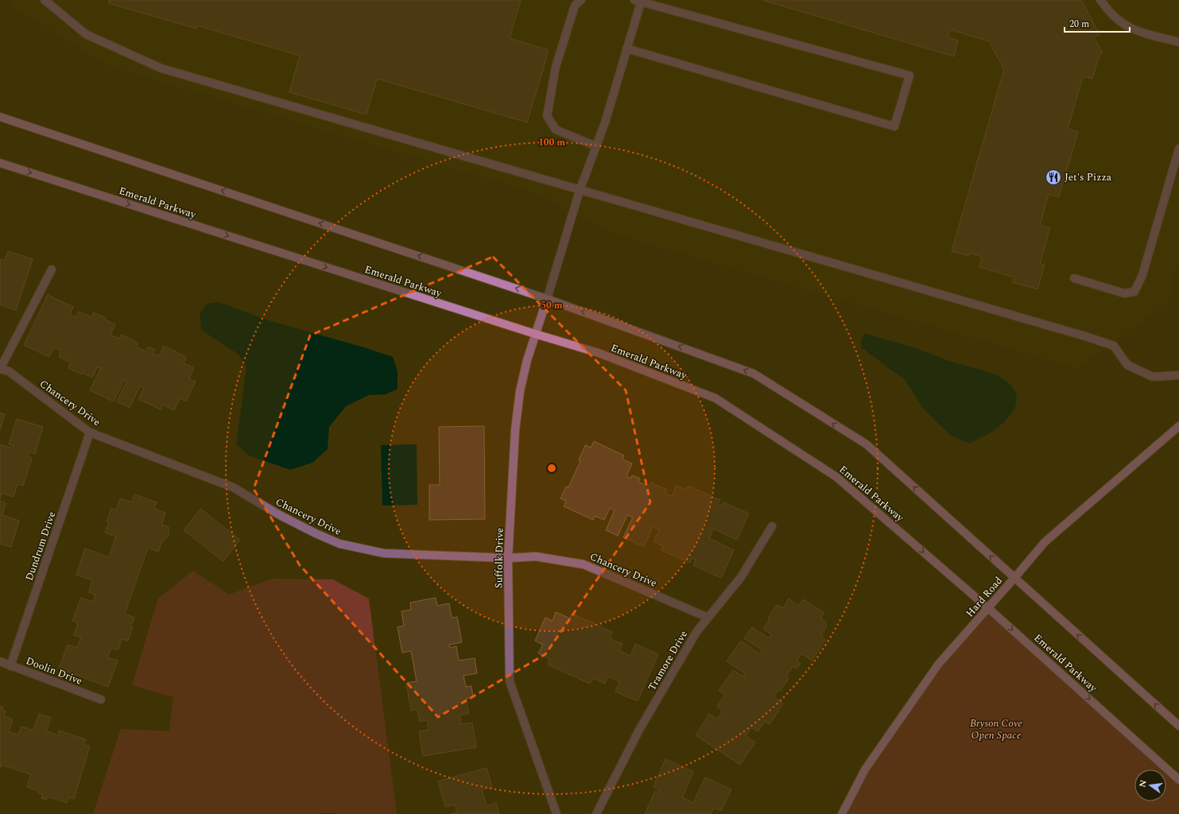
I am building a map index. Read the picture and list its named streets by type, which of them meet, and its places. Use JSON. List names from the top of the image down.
{
  "streets": {
    "main road": ["Emerald Parkway", "Hard Road"],
    "street": [
      "Chancery Drive",
      "Dundrum Drive",
      "Suffolk Drive",
      "Tramore Drive",
      "Doolin Drive"
    ]
  },
  "crossings": [
    ["Emerald Parkway", "Suffolk Drive"],
    ["Emerald Parkway", "Hard Road"],
    ["Chancery Drive", "Dundrum Drive"],
    ["Chancery Drive", "Suffolk Drive"],
    ["Chancery Drive", "Tramore Drive"],
    ["Dundrum Drive", "Doolin Drive"]
  ],
  "parks": ["Bryson Cove Open Space"],
  "places": {
    "restaurant": ["Jet's Pizza"]
  },
  "scale_bar": "20 m",
  "north": "left",
  "rings": ["100 m", "50 m"]
}
